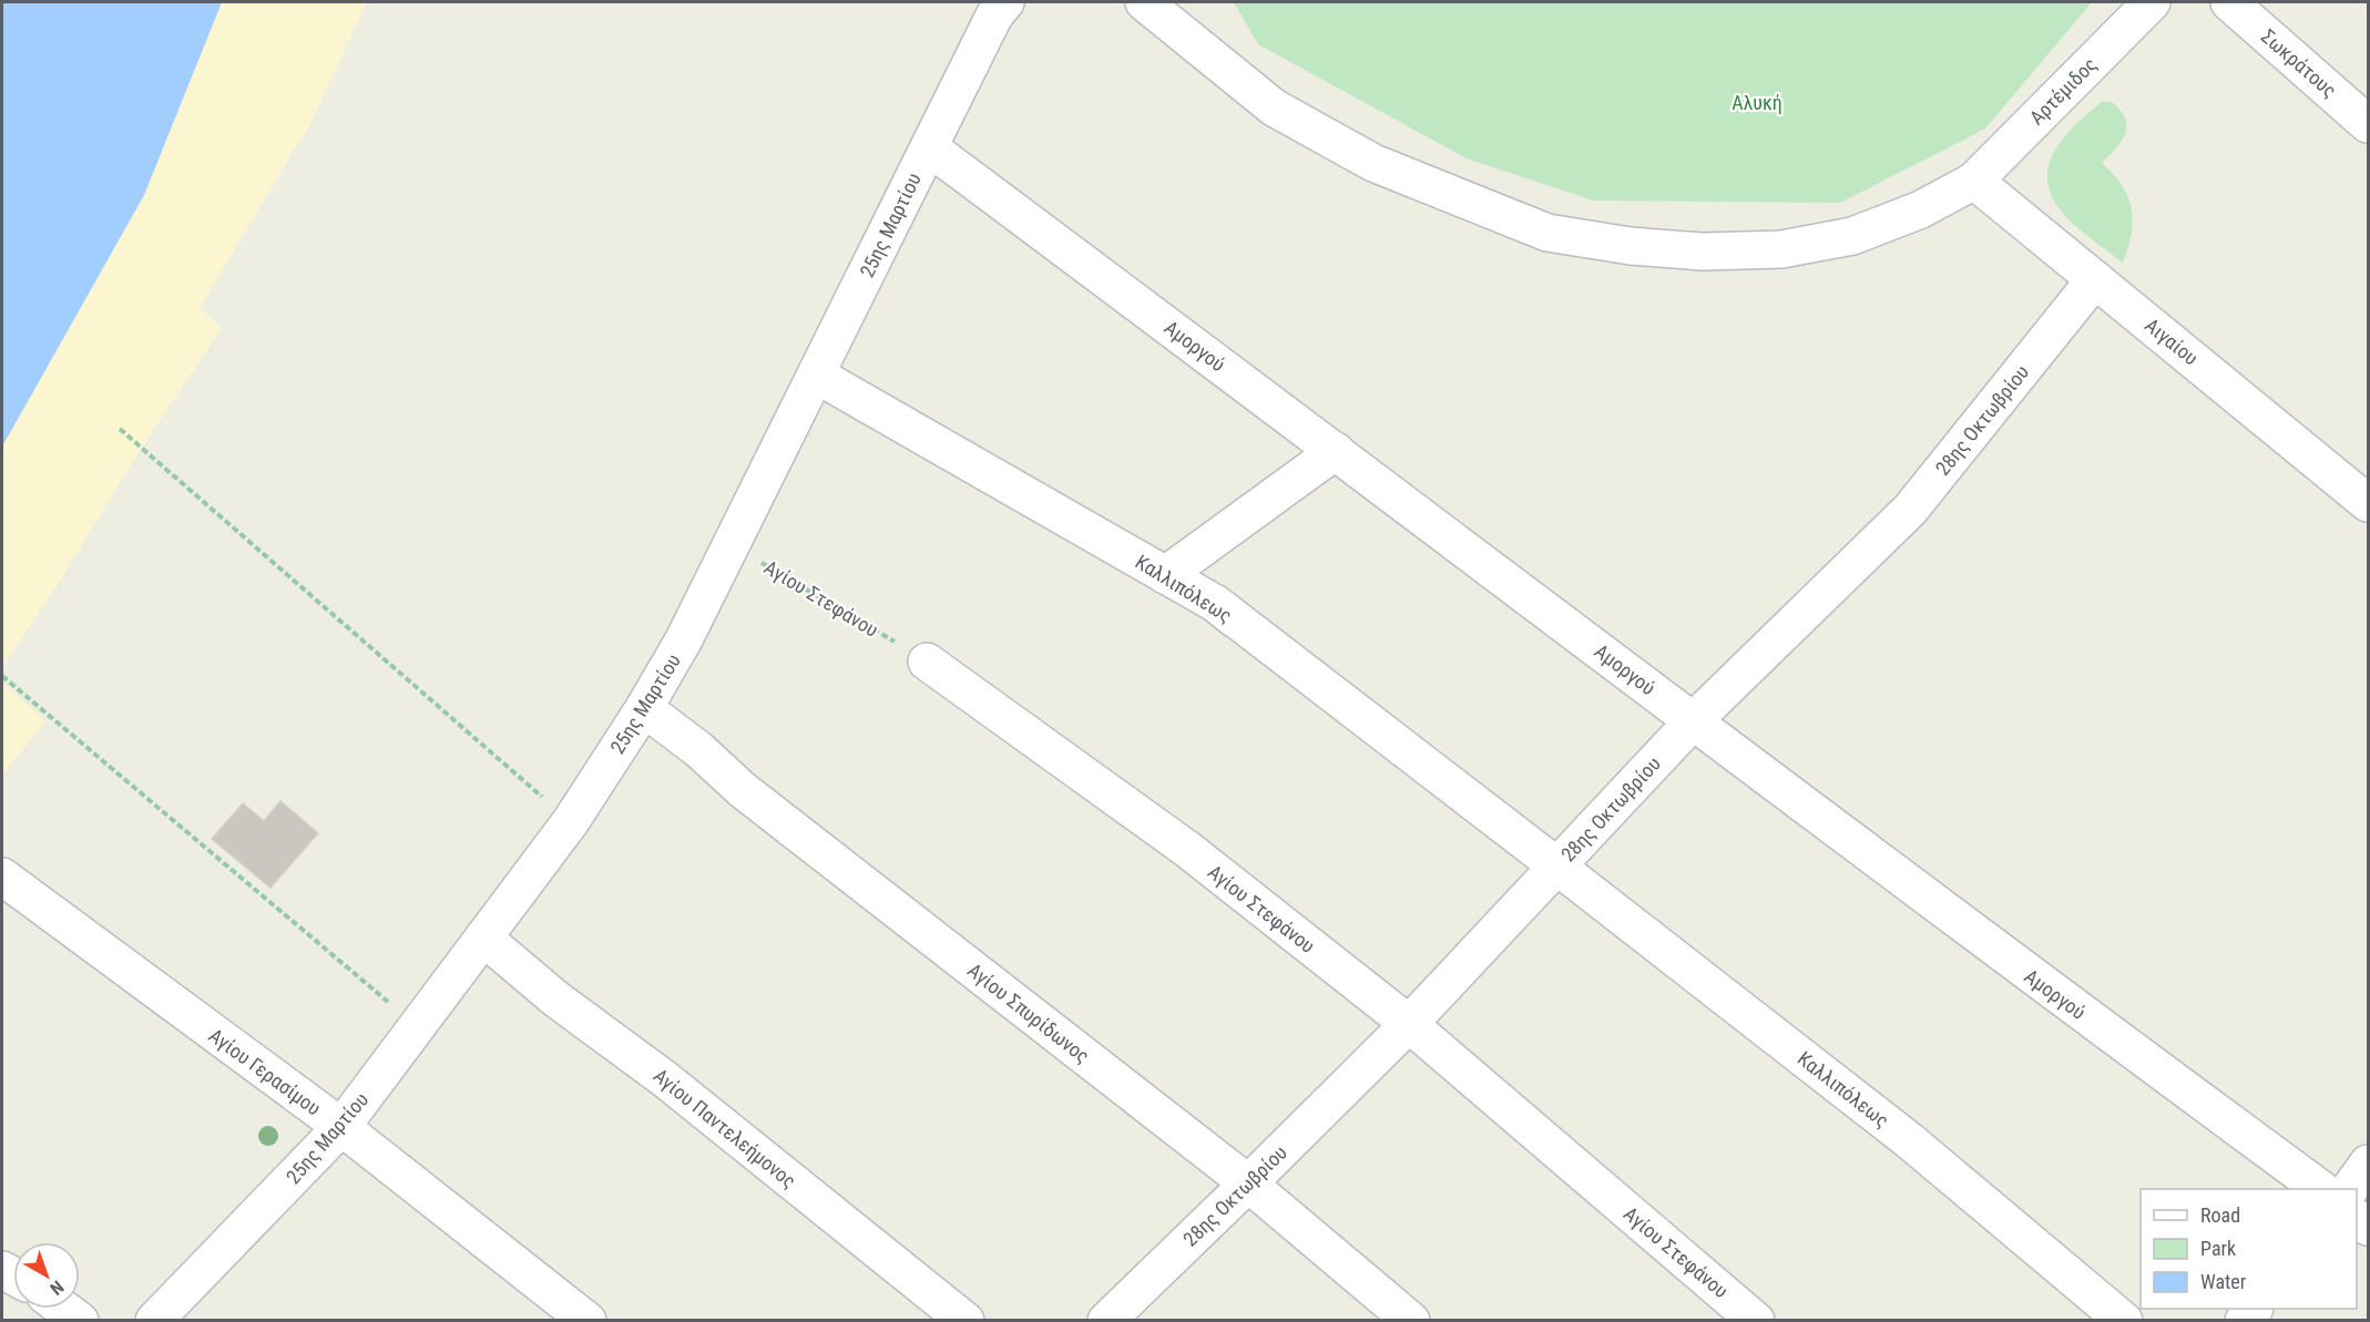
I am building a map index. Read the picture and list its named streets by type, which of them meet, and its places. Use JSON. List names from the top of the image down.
{
  "streets": {
    "street": [
      "Σωκράτους",
      "Αρτέμιδος",
      "25ης Μαρτίου",
      "Αιγαίου",
      "Αμοργού",
      "28ης Οκτωβρίου",
      "Καλλιπόλεως",
      "Αγίου Στεφάνου",
      "Αγίου Σπυρίδωνος",
      "Αγίου Γερασίμου",
      "Αγίου Παντελεήμονος"
    ]
  },
  "crossings": [
    ["Αρτέμιδος", "Αιγαίου"],
    ["25ης Μαρτίου", "Αμοργού"],
    ["25ης Μαρτίου", "Καλλιπόλεως"],
    ["25ης Μαρτίου", "Αγίου Στεφάνου"],
    ["25ης Μαρτίου", "Αγίου Σπυρίδωνος"],
    ["25ης Μαρτίου", "Αγίου Γερασίμου"],
    ["25ης Μαρτίου", "Αγίου Παντελεήμονος"],
    ["Αιγαίου", "28ης Οκτωβρίου"],
    ["Αμοργού", "28ης Οκτωβρίου"],
    ["28ης Οκτωβρίου", "Καλλιπόλεως"],
    ["28ης Οκτωβρίου", "Αγίου Στεφάνου"],
    ["28ης Οκτωβρίου", "Αγίου Σπυρίδωνος"]
  ],
  "parks": ["Αλυκή"],
  "legend": ["Road", "Park", "Water"],
  "north": "bottom right"
}
